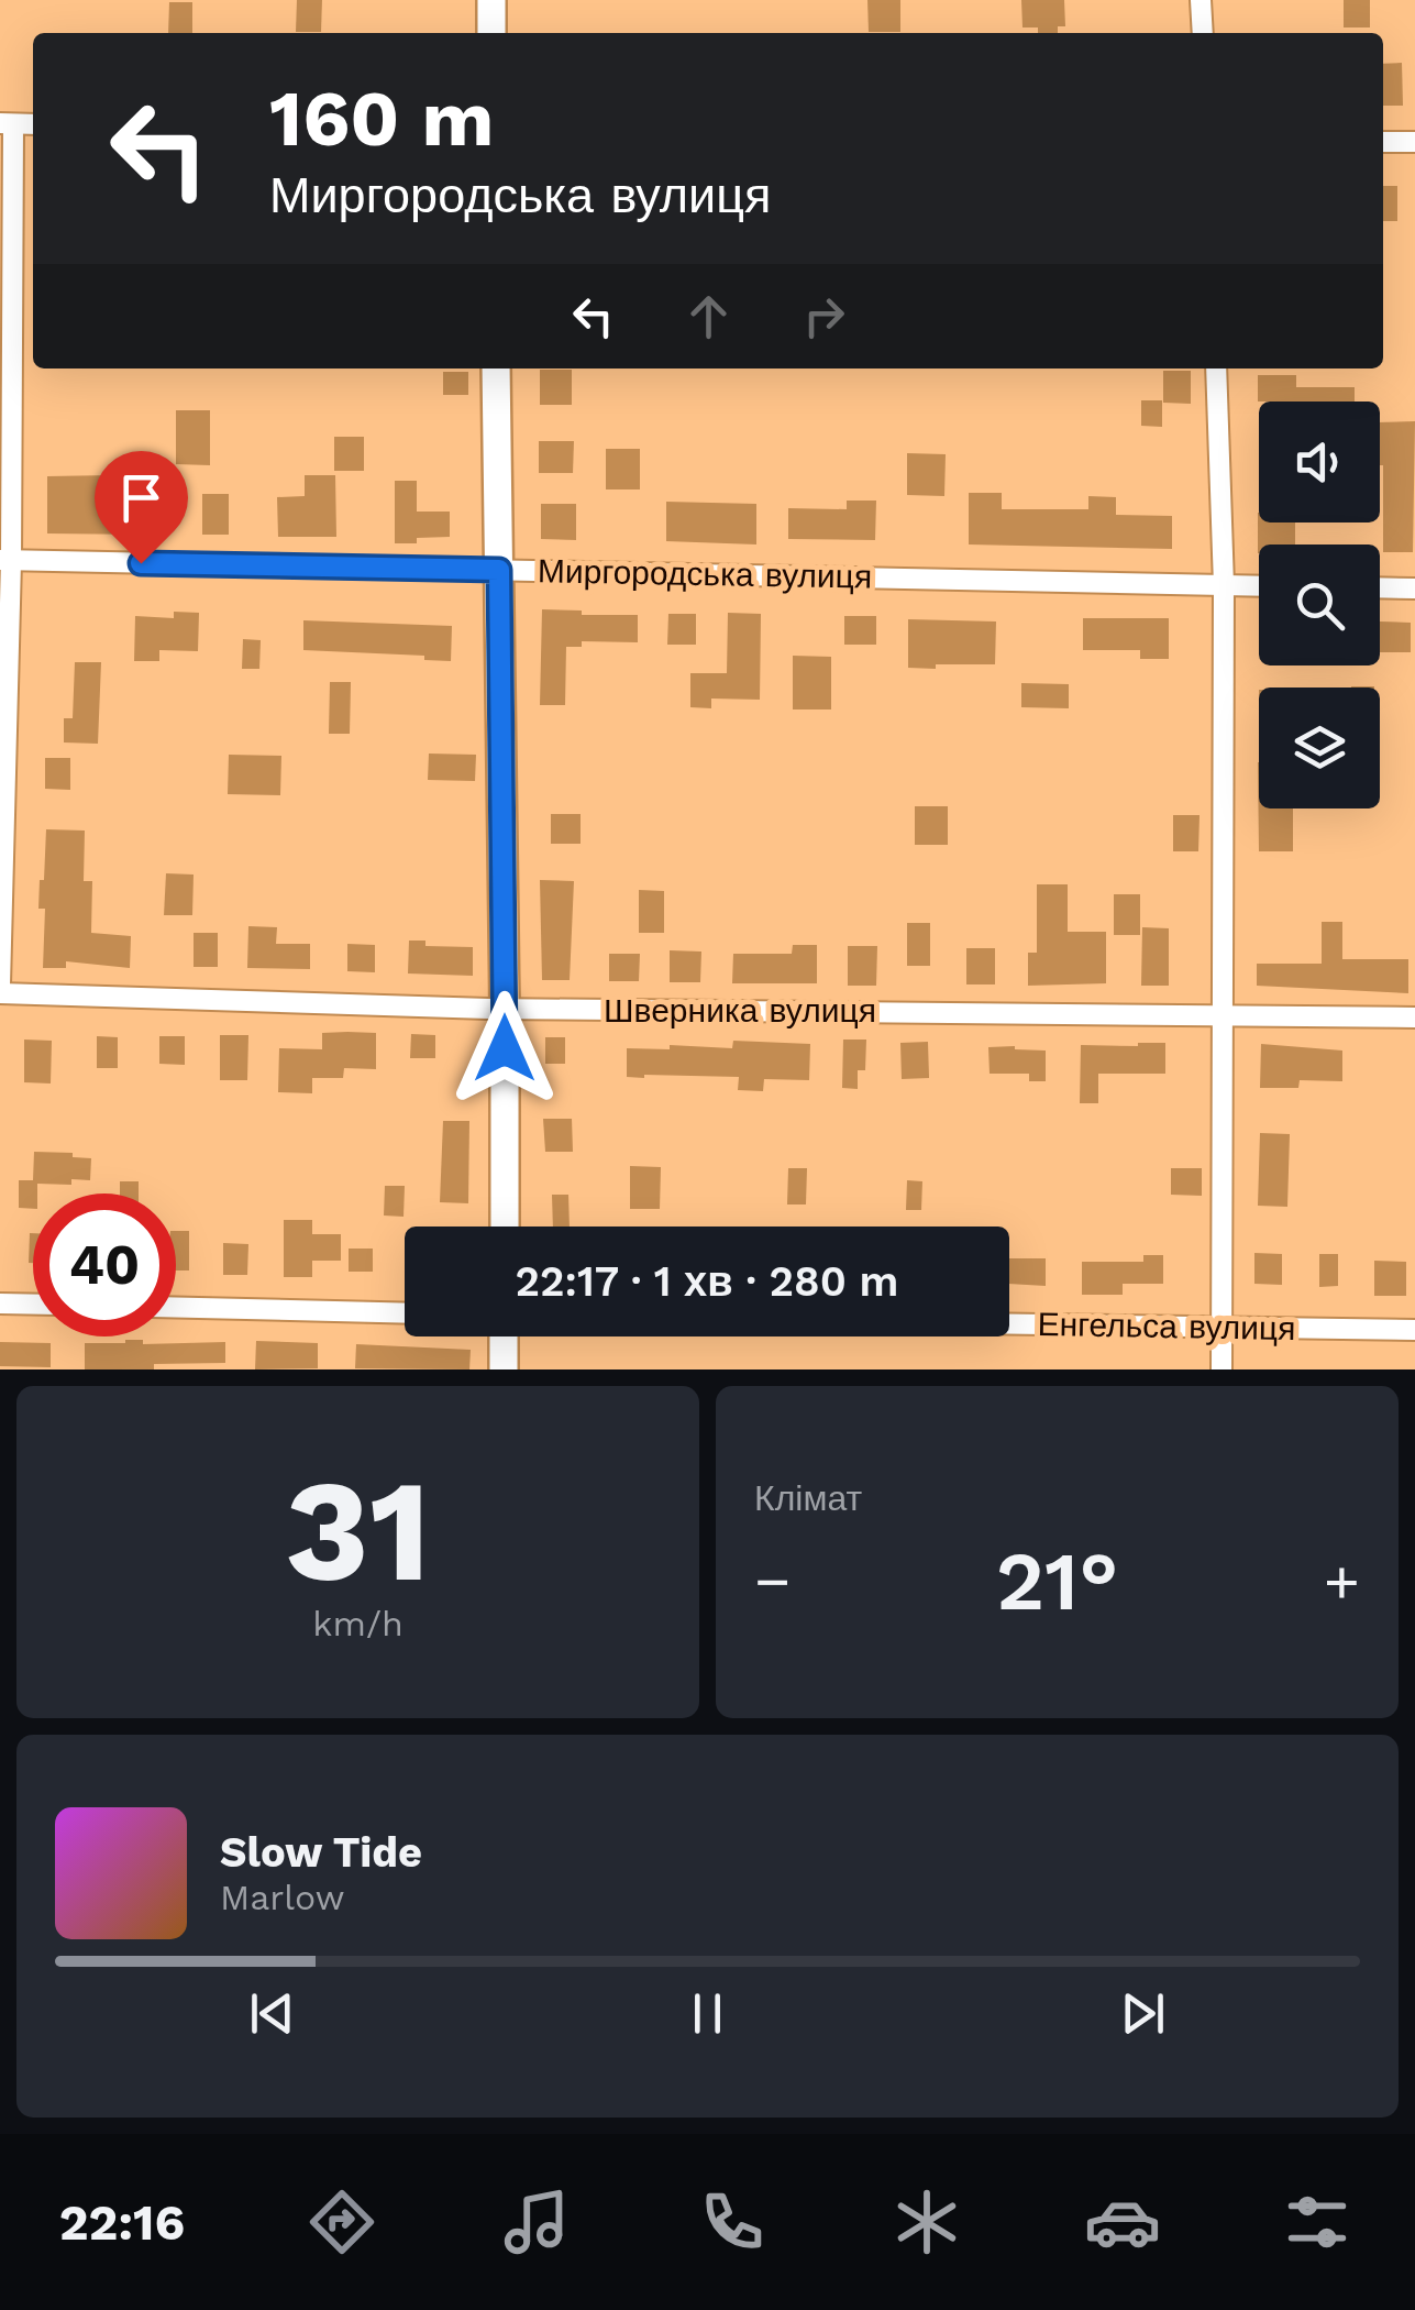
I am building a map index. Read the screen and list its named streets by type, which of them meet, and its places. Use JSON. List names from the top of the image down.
{
  "streets": {
    "street": ["Миргородська вулиця", "Шверника вулиця", "Енгельса вулиця"]
  },
  "page": {
    "turn": ["160 m", "Миргородська вулиця"],
    "limit": "40",
    "trip": "22:17 · 1 хв · 280 m",
    "tile": [
      ["31", "km/h"],
      "Клімат"
    ],
    "heat": ["−", "21°", "+"],
    "song": ["Slow Tide", "Marlow"],
    "tabs": "22:16"
  }
}
